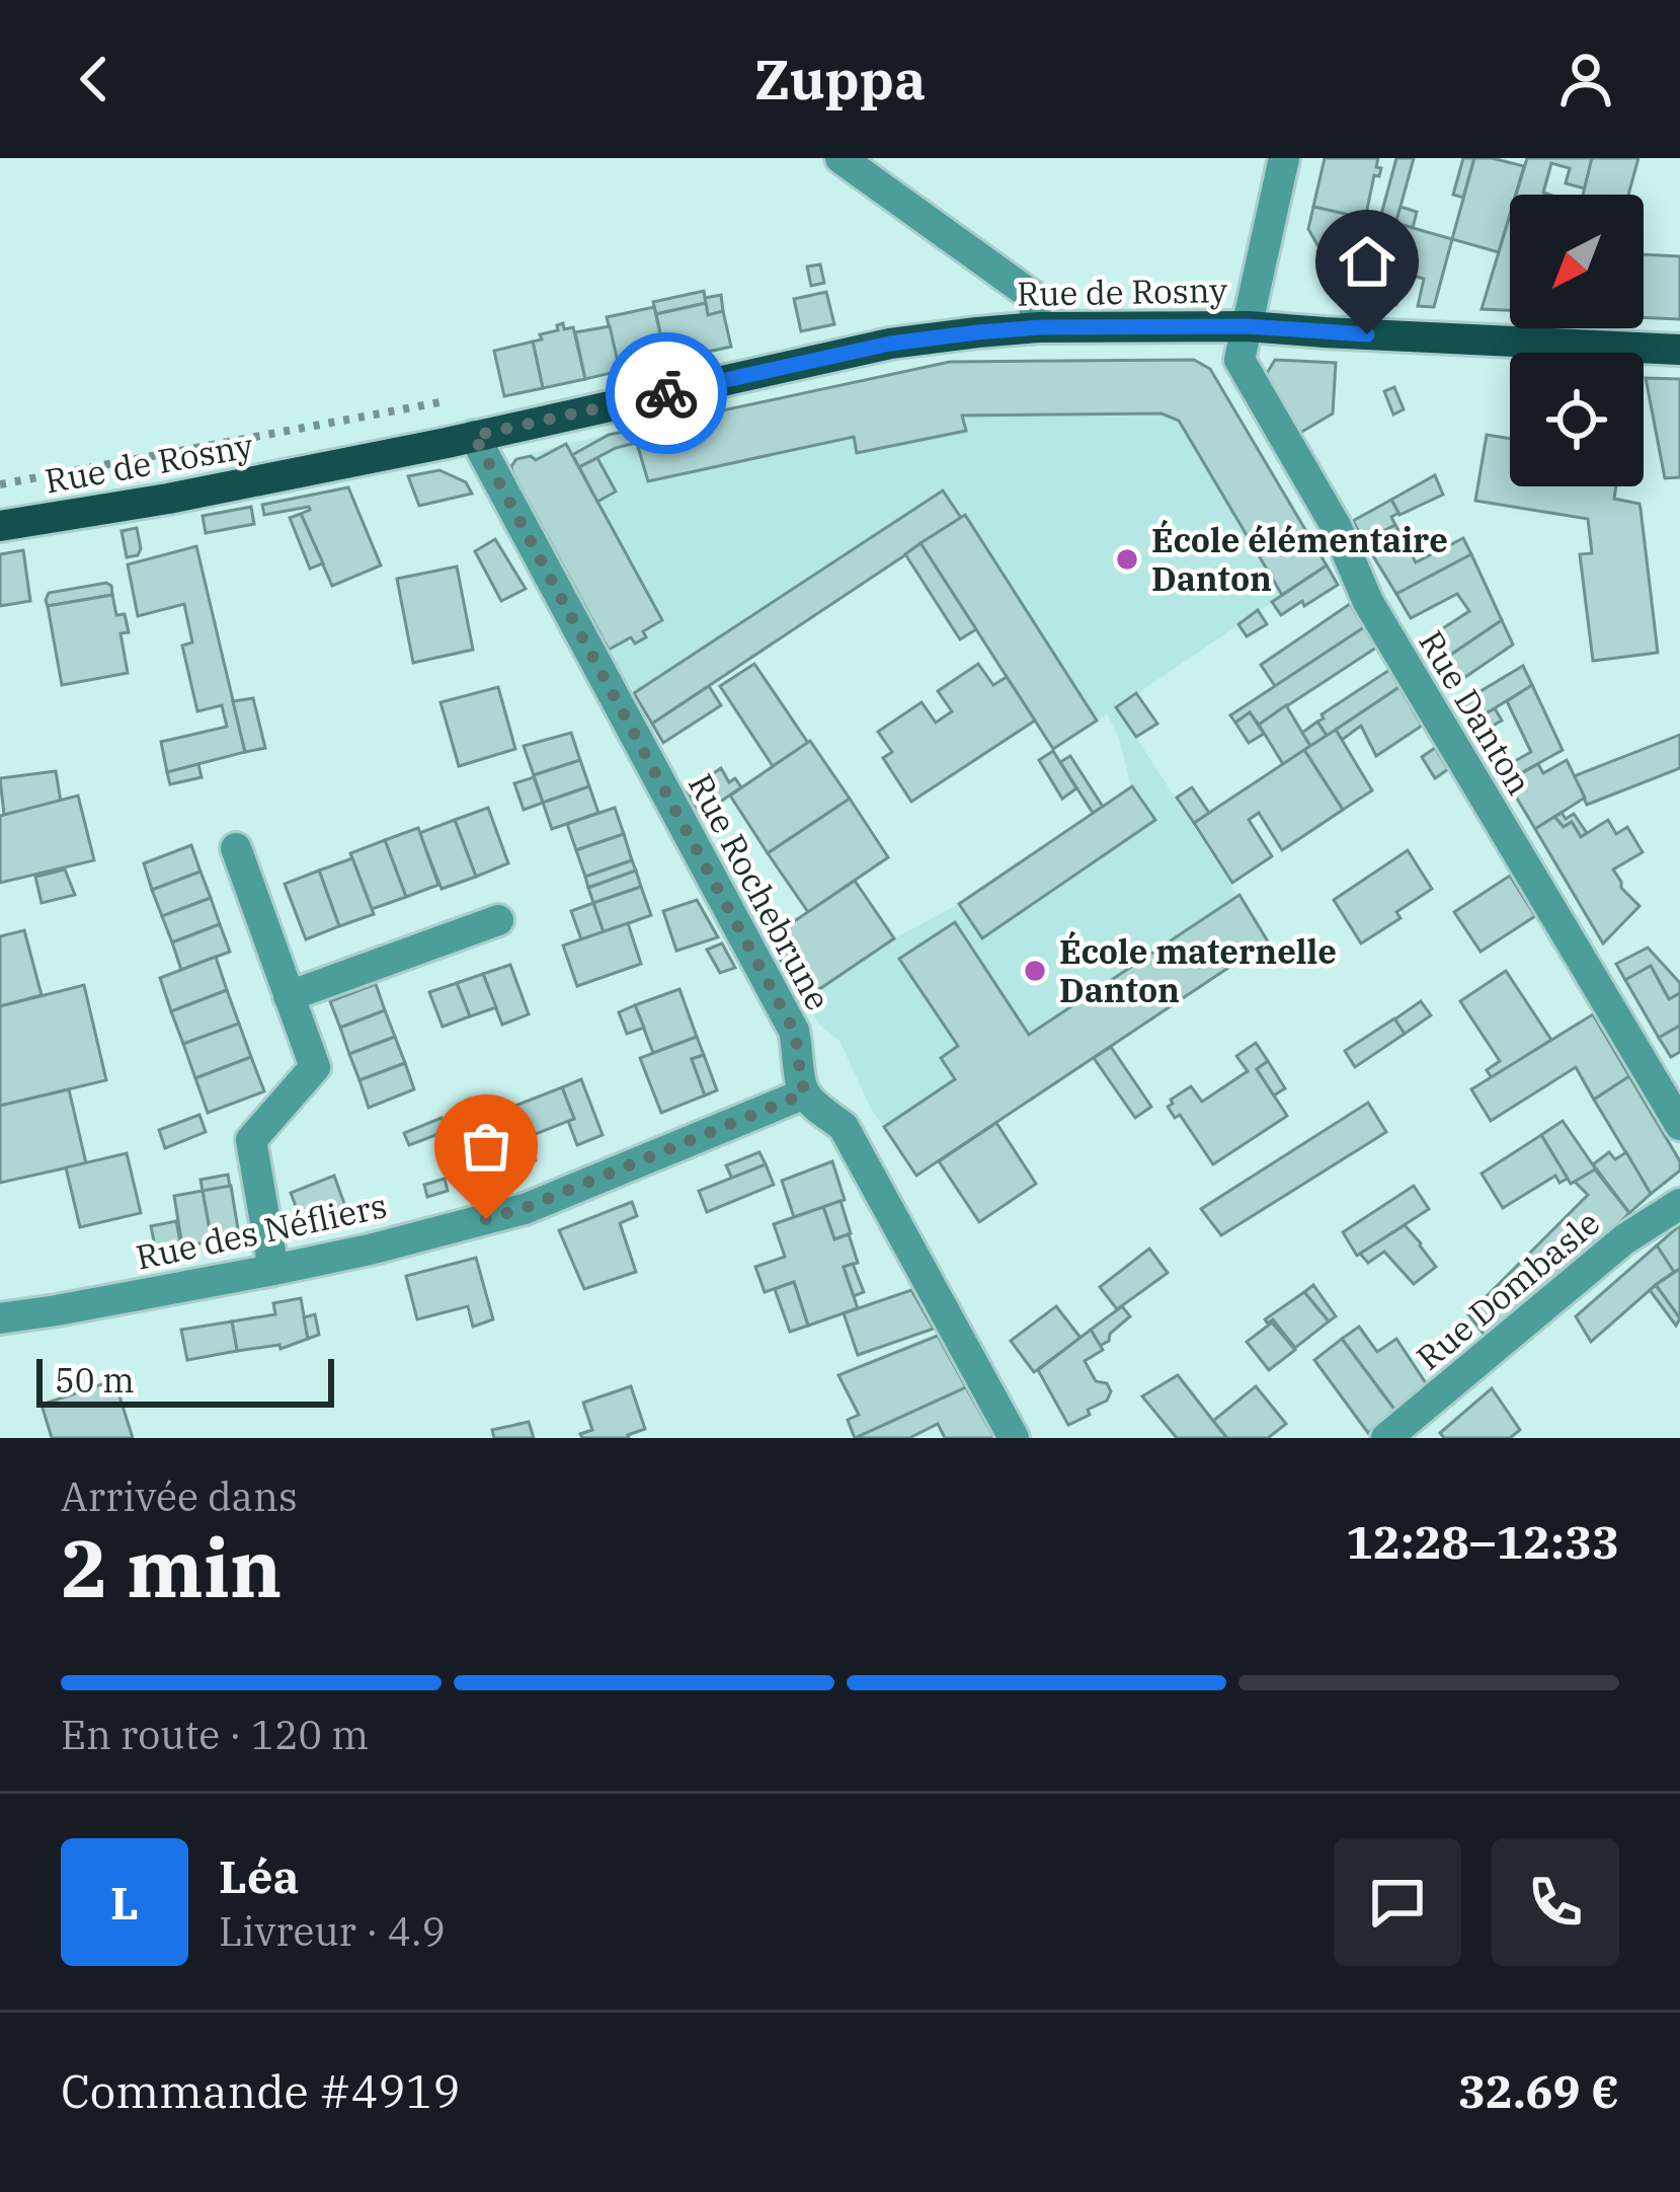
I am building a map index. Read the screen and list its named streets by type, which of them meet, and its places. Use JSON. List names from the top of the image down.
{
  "streets": {
    "main road": ["Rue de Rosny"],
    "street": [
      "Rue Danton",
      "Rue Rochebrune",
      "Rue des Néfliers",
      "Rue Dombasle"
    ]
  },
  "crossings": [
    ["Rue de Rosny", "Rue Danton"],
    ["Rue de Rosny", "Rue Rochebrune"],
    ["Rue Rochebrune", "Rue des Néfliers"]
  ],
  "places": ["École élémentaire Danton", "École maternelle Danton"],
  "scale_bar": "50 m",
  "north": "bottom left",
  "page": {
    "header": "Zuppa",
    "scale": "50 m",
    "heading": ["2 min", "Arrivée dans", "12:28–12:33"],
    "panel": [
      "Léa",
      "Livreur · 4.9",
      "Commande #4919",
      "32.69 €"
    ],
    "bar": "En route · 120 m",
    "round": "L"
  }
}
